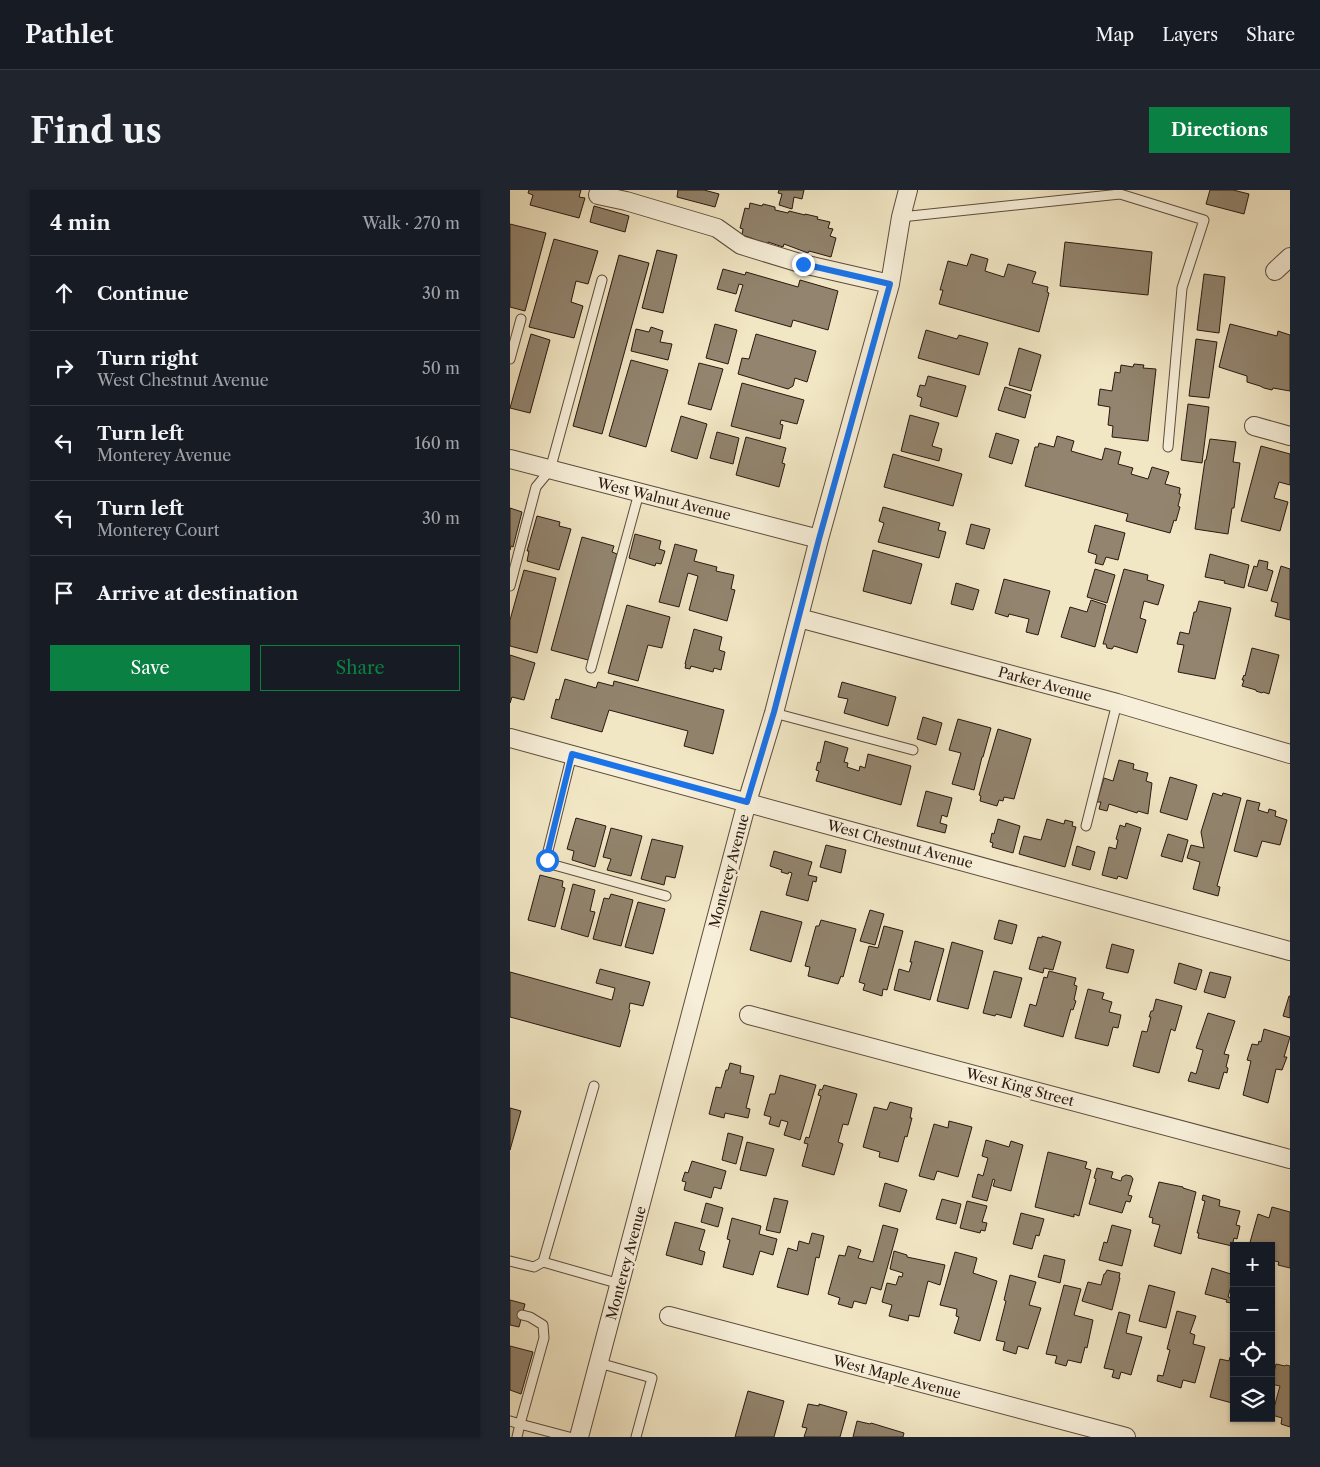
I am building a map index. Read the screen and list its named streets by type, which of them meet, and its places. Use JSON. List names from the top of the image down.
{
  "streets": {
    "street": [
      "West Walnut Avenue",
      "Parker Avenue",
      "West Chestnut Avenue",
      "Monterey Avenue",
      "West King Street",
      "West Maple Avenue"
    ]
  },
  "crossings": [
    ["West Walnut Avenue", "Monterey Avenue"],
    ["Parker Avenue", "Monterey Avenue"],
    ["West Chestnut Avenue", "Monterey Avenue"]
  ],
  "page": {
    "header": "Pathlet",
    "nav": ["Map", "Layers", "Share"],
    "buttons": [
      "Directions",
      ["Save", "Share"]
    ],
    "title": "Find us",
    "heading": ["4 min", "Walk · 270 m"],
    "list": [
      ["Continue", "30 m"],
      ["Turn right", "West Chestnut Avenue", "50 m"],
      ["Turn left", "Monterey Avenue", "160 m"],
      ["Turn left", "Monterey Court", "30 m"],
      "Arrive at destination"
    ],
    "map_buttons": ["+", "−"]
  }
}
